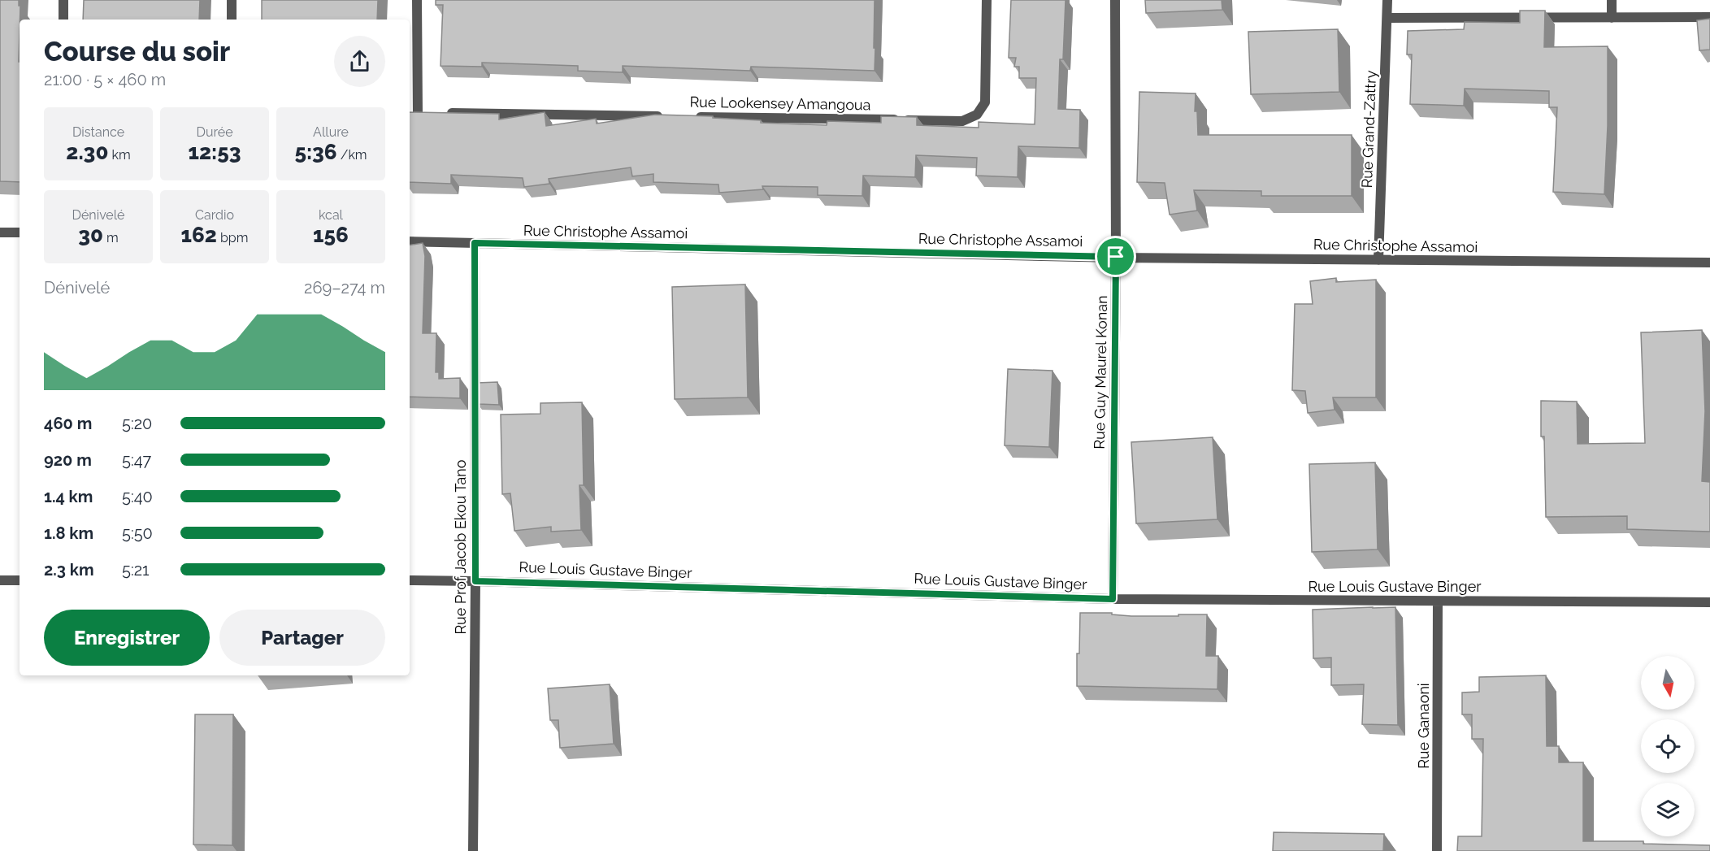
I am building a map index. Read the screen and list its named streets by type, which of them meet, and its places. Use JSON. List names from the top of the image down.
{
  "streets": {
    "street": [
      "Rue Lookensey Amangoua",
      "Rue Grand-Zattry",
      "Rue Christophe Assamoi",
      "Rue Guy Maurel Konan",
      "Rue Prof Jacob Ekou Tano",
      "Rue Louis Gustave Binger",
      "Rue Ganaoni"
    ]
  },
  "crossings": [
    ["Rue Grand-Zattry", "Rue Christophe Assamoi"],
    ["Rue Christophe Assamoi", "Rue Guy Maurel Konan"],
    ["Rue Christophe Assamoi", "Rue Prof Jacob Ekou Tano"],
    ["Rue Guy Maurel Konan", "Rue Louis Gustave Binger"],
    ["Rue Prof Jacob Ekou Tano", "Rue Louis Gustave Binger"],
    ["Rue Louis Gustave Binger", "Rue Ganaoni"]
  ],
  "north": "bottom",
  "page": {
    "heading": ["Course du soir", "21:00 · 5 × 460 m"],
    "stats": [
      ["Distance", "2.30 km"],
      ["Durée", "12:53"],
      ["Allure", "5:36 /km"],
      ["Dénivelé", "30 m"],
      ["Cardio", "162 bpm"],
      ["kcal", "156"]
    ],
    "chart": ["Dénivelé", "269–274 m"],
    "list": [
      {
        "name": "460 m",
        "note": "5:20"
      },
      {
        "name": "920 m",
        "note": "5:47"
      },
      {
        "name": "1.4 km",
        "note": "5:40"
      },
      {
        "name": "1.8 km",
        "note": "5:50"
      },
      {
        "name": "2.3 km",
        "note": "5:21"
      }
    ],
    "buttons": ["Enregistrer", "Partager"]
  }
}
